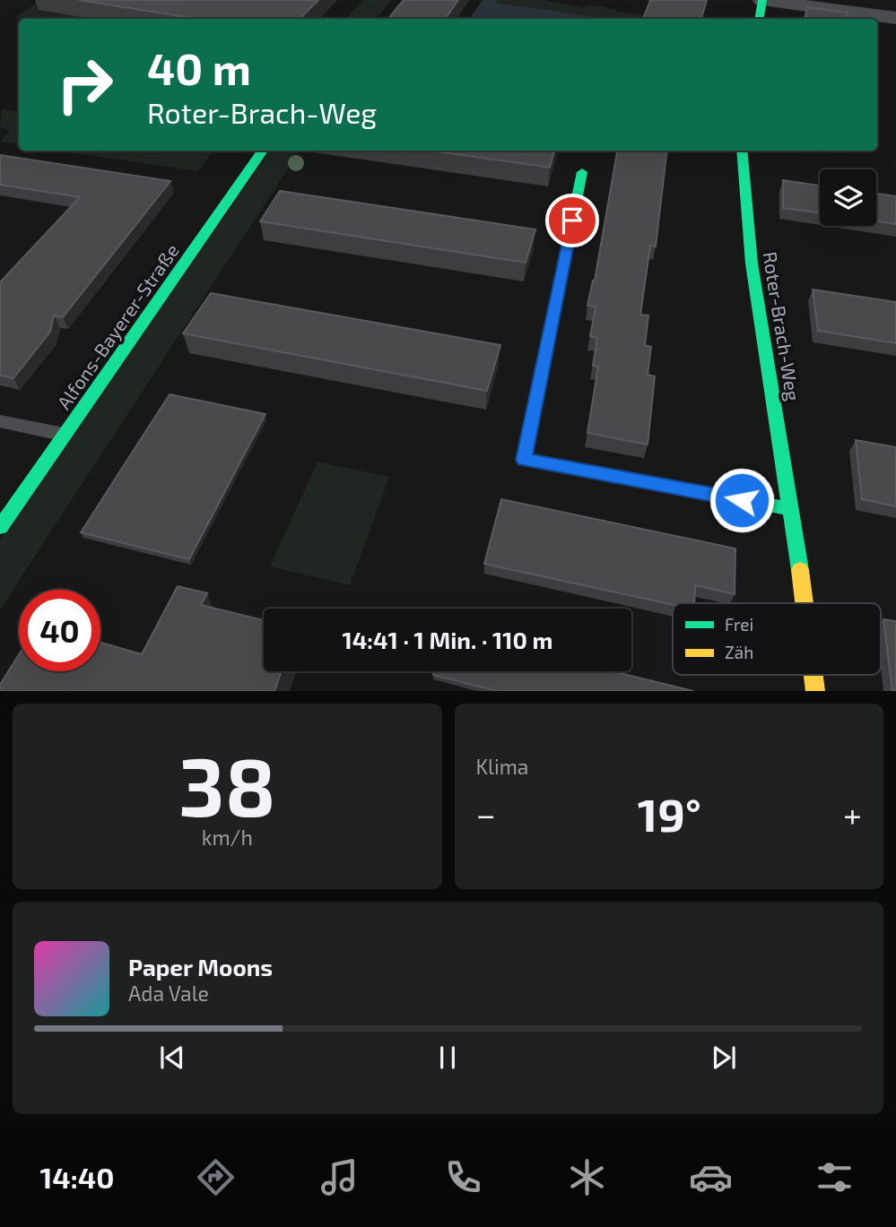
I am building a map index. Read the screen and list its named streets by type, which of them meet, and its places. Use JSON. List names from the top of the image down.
{
  "streets": {
    "street": ["Alfons-Bayerer-Straße", "Roter-Brach-Weg"]
  },
  "legend": ["Frei", "Zäh"],
  "page": {
    "turn": ["40 m", "Roter-Brach-Weg"],
    "limit": "40",
    "trip": "14:41 · 1 Min. · 110 m",
    "tile": [
      ["38", "km/h"],
      "Klima"
    ],
    "heat": ["−", "19°", "+"],
    "song": ["Paper Moons", "Ada Vale"],
    "tabs": "14:40"
  }
}
